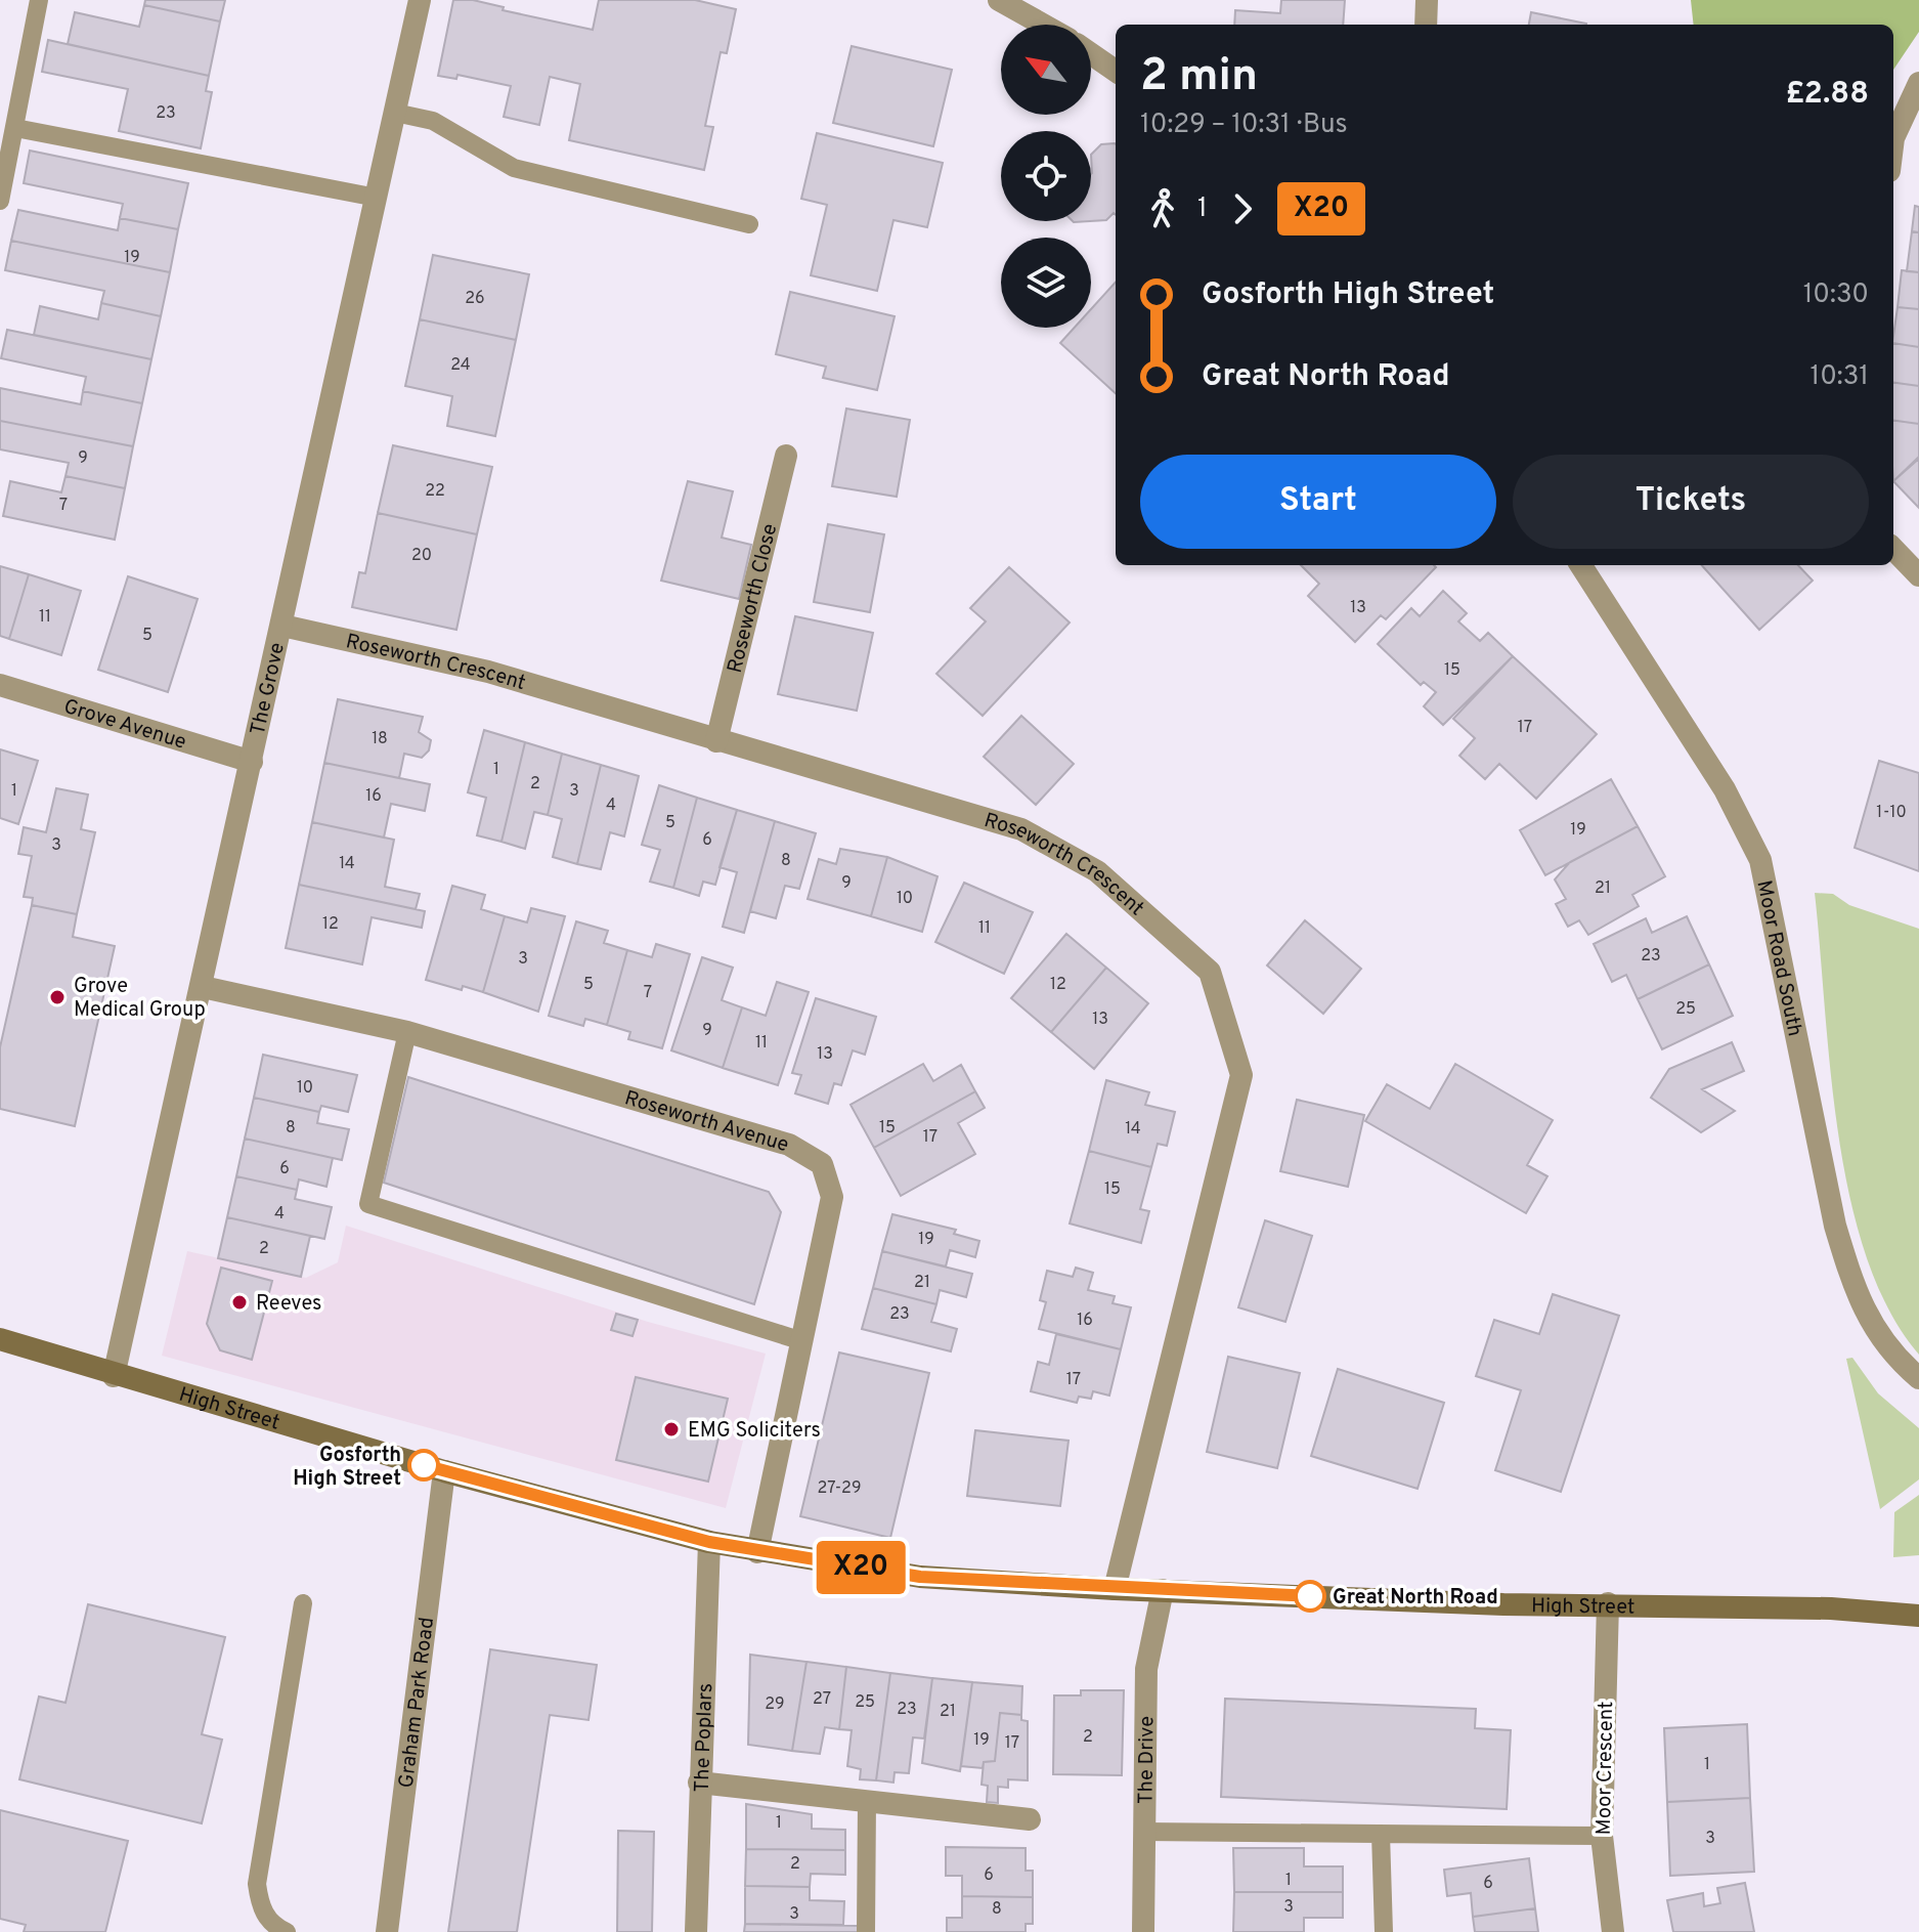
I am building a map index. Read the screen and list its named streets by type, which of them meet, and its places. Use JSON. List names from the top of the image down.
{
  "streets": {
    "main road": ["High Street"],
    "street": [
      "Roseworth Close",
      "Roseworth Crescent",
      "The Grove",
      "Grove Avenue",
      "Moor Road South",
      "Roseworth Avenue",
      "Graham Park Road",
      "The Poplars",
      "The Drive",
      "Moor Crescent"
    ]
  },
  "crossings": [
    ["Roseworth Close", "Roseworth Crescent"],
    ["Roseworth Crescent", "The Grove"],
    ["Roseworth Crescent", "High Street"],
    ["The Grove", "Grove Avenue"],
    ["The Grove", "Roseworth Avenue"],
    ["The Grove", "High Street"],
    ["Roseworth Avenue", "High Street"],
    ["High Street", "Graham Park Road"],
    ["High Street", "The Poplars"],
    ["High Street", "The Drive"],
    ["High Street", "Moor Crescent"]
  ],
  "places": [
    "Grove Medical Group",
    "Reeves",
    "EMG Soliciters",
    "Gosforth High Street",
    "Great North Road"
  ],
  "lines": ["bus line X20"],
  "house_numbers": [
    "23",
    "19",
    "26",
    "24",
    "9",
    "22",
    "7",
    "20",
    "13",
    "11",
    "5",
    "15",
    "17",
    "18",
    "1",
    "2",
    "1",
    "3",
    "16",
    "4",
    "1-10",
    "5",
    "19",
    "6",
    "3",
    "8",
    "14",
    "9",
    "21",
    "10",
    "12",
    "11",
    "23",
    "3",
    "5",
    "12",
    "7",
    "25",
    "13",
    "9",
    "11",
    "13",
    "10",
    "8",
    "15",
    "14",
    "17",
    "6",
    "15",
    "4",
    "19",
    "2",
    "21",
    "23",
    "16",
    "17",
    "27-29",
    "27",
    "25",
    "29",
    "23",
    "21",
    "2",
    "19",
    "17",
    "1",
    "1",
    "3",
    "2",
    "6",
    "1",
    "6",
    "3",
    "8",
    "3"
  ],
  "north": "top left",
  "page": {
    "on_map": "X20",
    "heading": ["2 min", "10:29 – 10:31 · Bus", "£2.88"],
    "legs": ["1", "X20"],
    "list": [
      {
        "name": "Gosforth High Street",
        "value": "10:30"
      },
      {
        "name": "Great North Road",
        "value": "10:31"
      }
    ],
    "buttons": ["Start", "Tickets"]
  }
}
